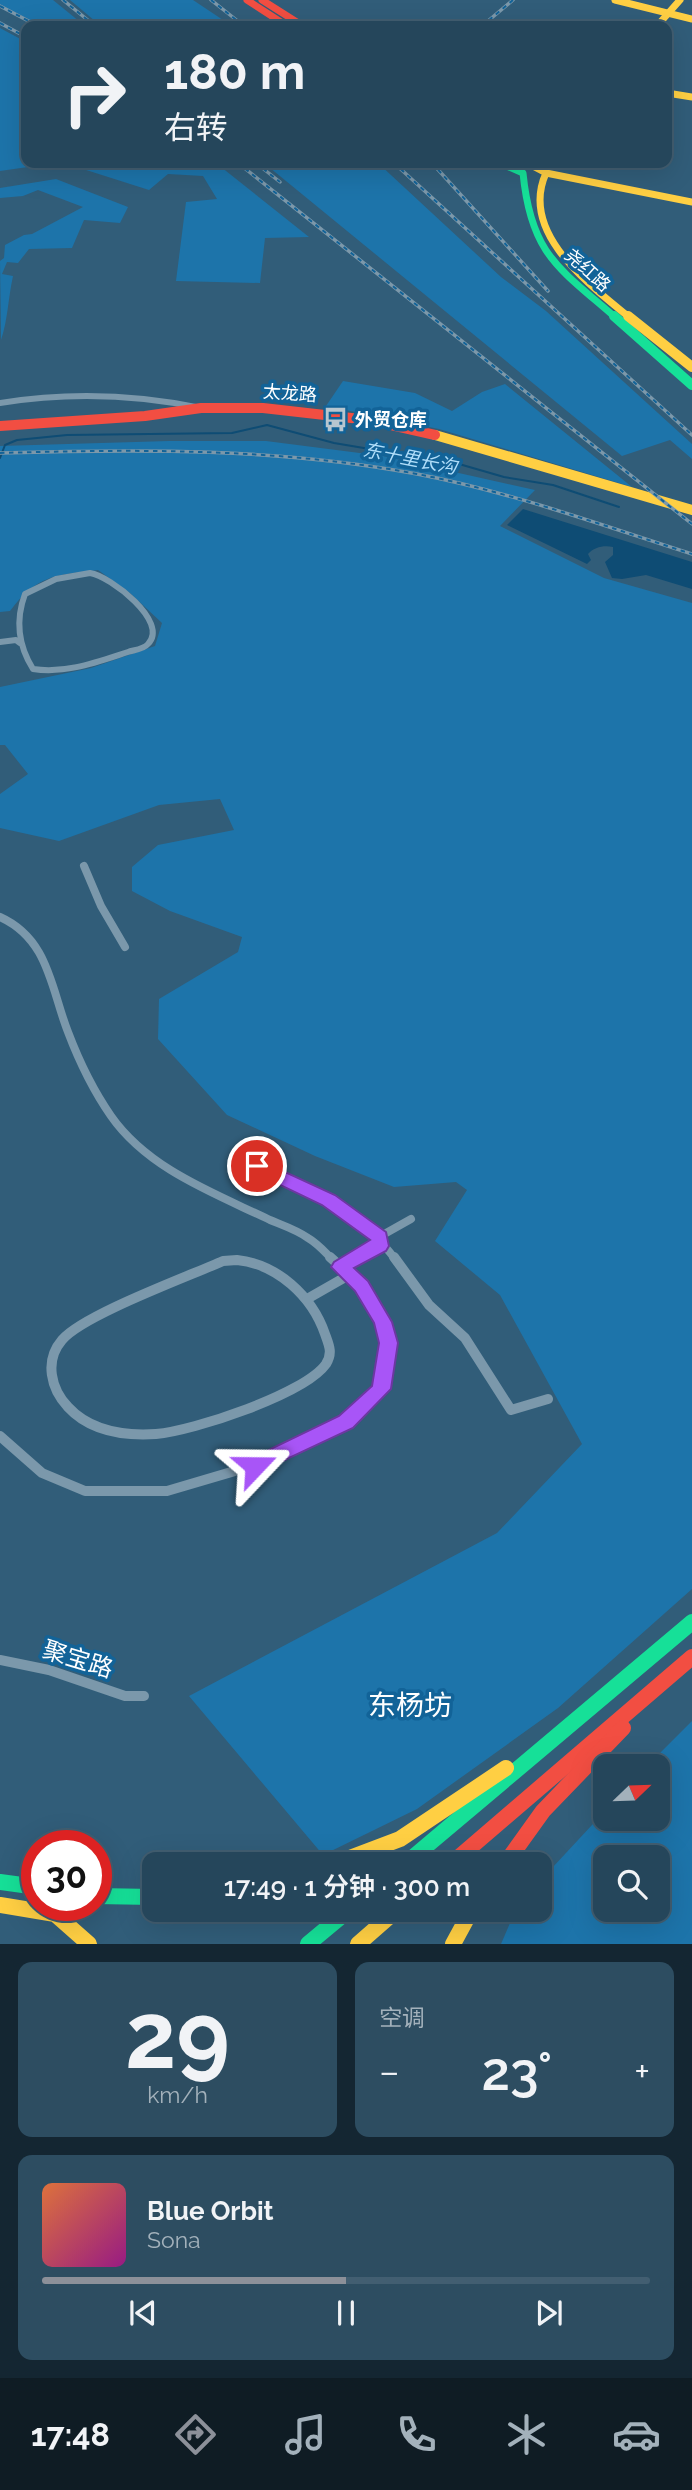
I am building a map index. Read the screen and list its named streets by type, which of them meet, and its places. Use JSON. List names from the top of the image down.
{
  "streets": {
    "main road": ["尧红路", "太龙路"],
    "street": ["聚宝路"]
  },
  "districts": ["东杨坊"],
  "water": ["东十里长沟"],
  "places": {
    "bus stop": ["外贸仓库"]
  },
  "north": "top right",
  "page": {
    "turn": ["180 m", "右转"],
    "limit": "30",
    "trip": "17:49 · 1 分钟 · 300 m",
    "tile": [
      ["29", "km/h"],
      "空调"
    ],
    "heat": ["−", "23°", "+"],
    "song": ["Blue Orbit", "Sona"],
    "tabs": "17:48"
  }
}
